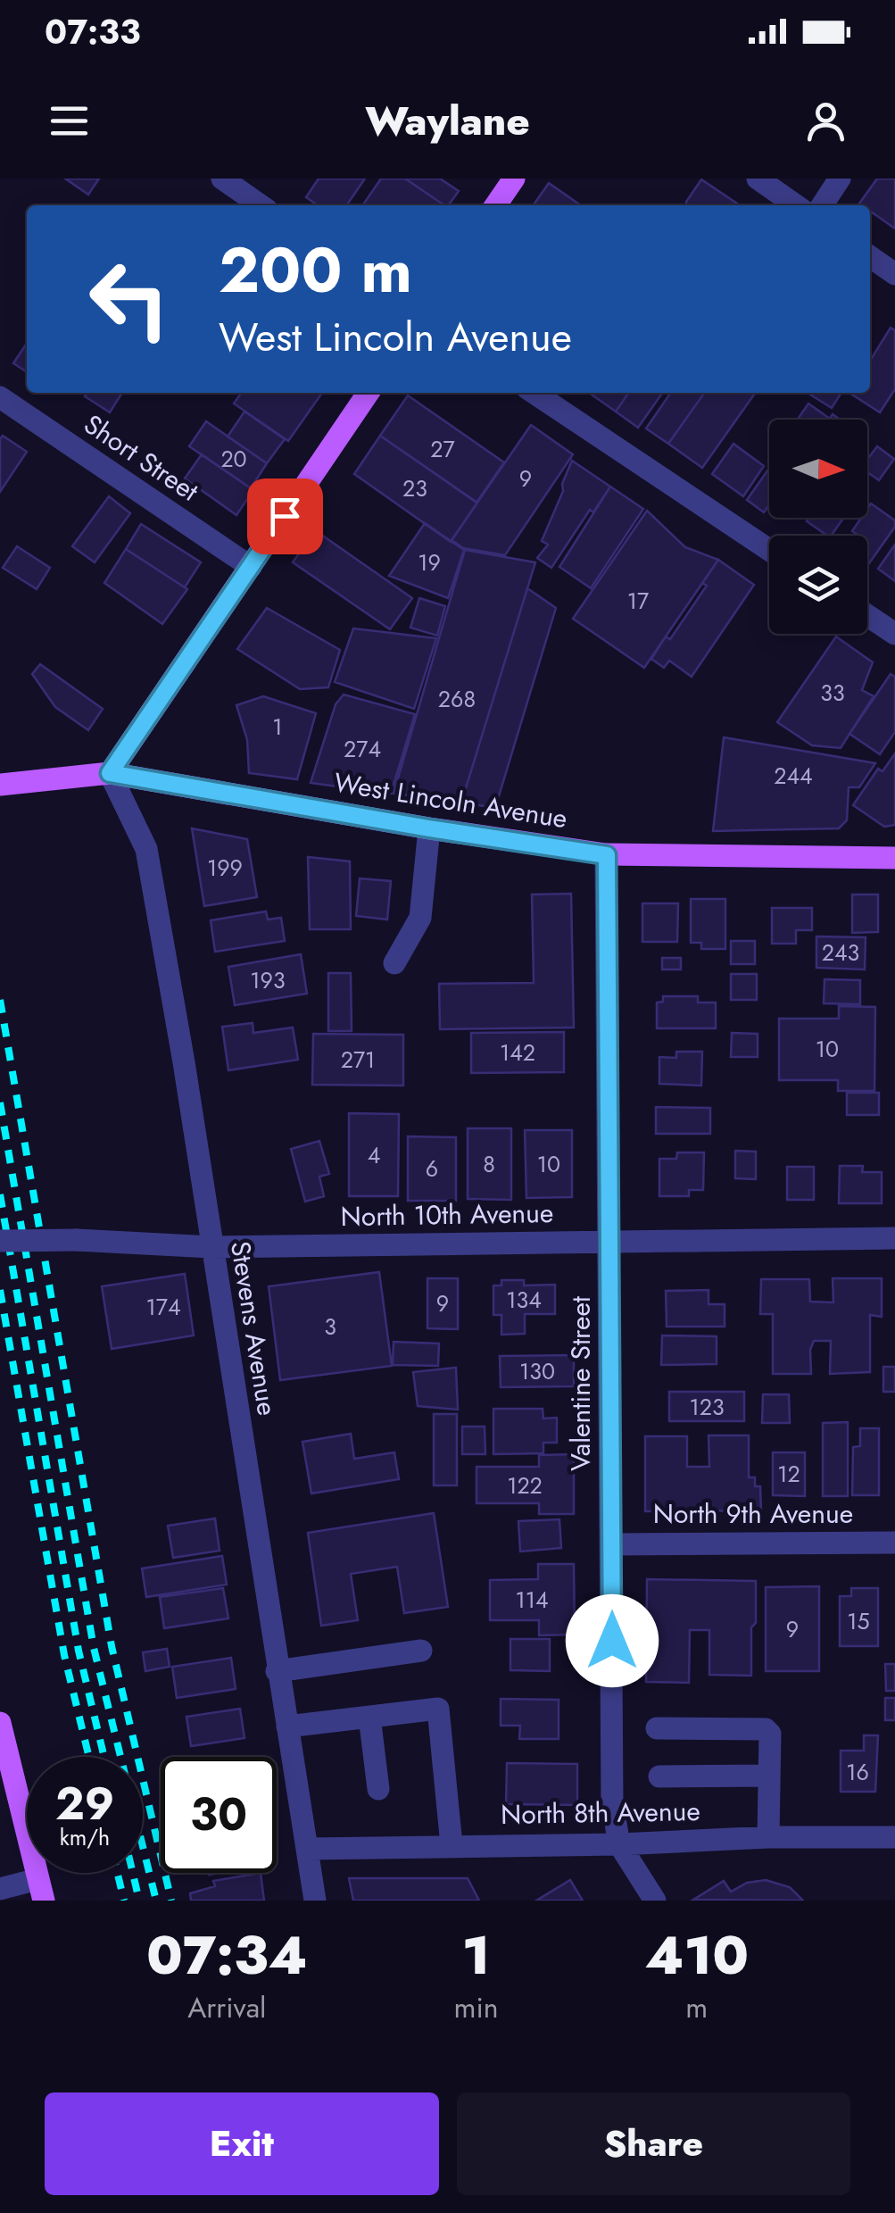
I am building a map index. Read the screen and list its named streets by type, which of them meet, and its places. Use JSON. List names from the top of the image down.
{
  "streets": {
    "main road": ["West Lincoln Avenue"],
    "street": [
      "Short Street",
      "North 10th Avenue",
      "Stevens Avenue",
      "Valentine Street",
      "North 9th Avenue",
      "North 8th Avenue"
    ]
  },
  "crossings": [
    ["West Lincoln Avenue", "Stevens Avenue"],
    ["West Lincoln Avenue", "Valentine Street"],
    ["North 10th Avenue", "Stevens Avenue"],
    ["North 10th Avenue", "Valentine Street"],
    ["Stevens Avenue", "North 8th Avenue"],
    ["Valentine Street", "North 9th Avenue"],
    ["Valentine Street", "North 8th Avenue"]
  ],
  "house_numbers": [
    "27",
    "20",
    "9",
    "23",
    "19",
    "17",
    "33",
    "268",
    "1",
    "274",
    "244",
    "199",
    "243",
    "193",
    "10",
    "142",
    "271",
    "4",
    "8",
    "10",
    "6",
    "134",
    "9",
    "174",
    "3",
    "130",
    "123",
    "12",
    "122",
    "114",
    "15",
    "9",
    "16"
  ],
  "north": "right",
  "page": {
    "status": "07:33",
    "header": "Waylane",
    "turn": ["200 m", "West Lincoln Avenue"],
    "speed": "29 km/h",
    "limit": "30",
    "eta": [
      "07:34",
      "Arrival",
      "1",
      "min",
      "410",
      "m"
    ],
    "buttons": ["Exit", "Share"]
  }
}
